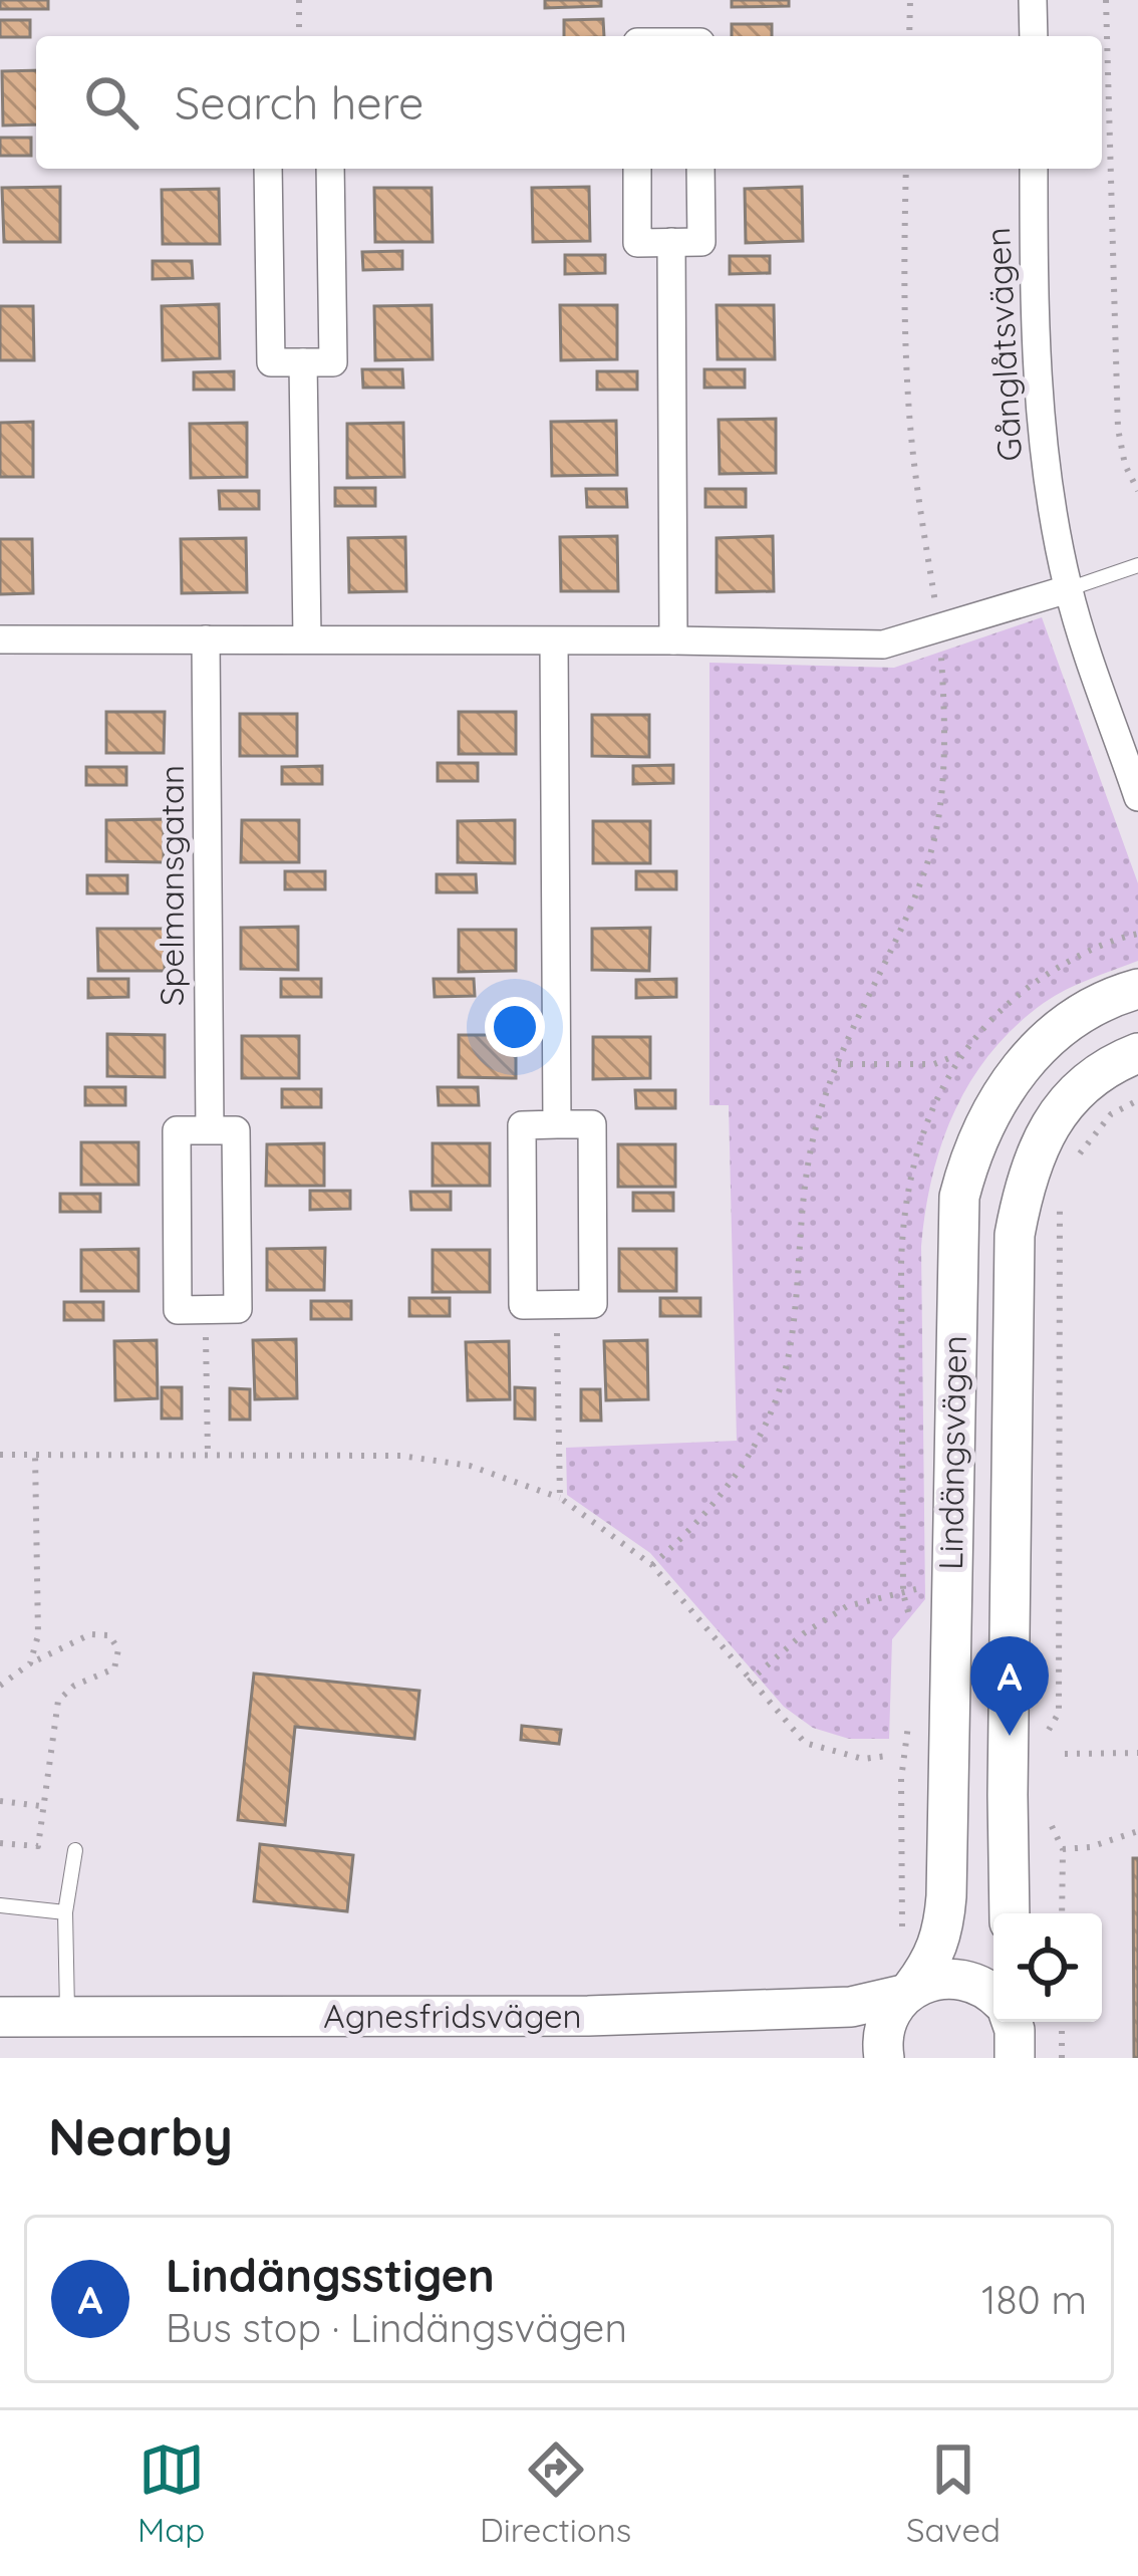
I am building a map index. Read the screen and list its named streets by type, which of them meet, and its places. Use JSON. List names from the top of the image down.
{
  "streets": {
    "street": [
      "Gånglåtsvägen",
      "Spelmansgatan",
      "Lindängsvägen",
      "Agnesfridsvägen"
    ]
  },
  "crossings": [
    ["Lindängsvägen", "Agnesfridsvägen"]
  ],
  "page": {
    "search": "Search here",
    "pins": "A",
    "heading": "Nearby",
    "list": [
      {
        "mark": "A",
        "name": "Lindängsstigen",
        "note": "Bus stop · Lindängsvägen",
        "value": "180 m"
      }
    ],
    "nav": ["Map", "Directions", "Saved"]
  }
}
